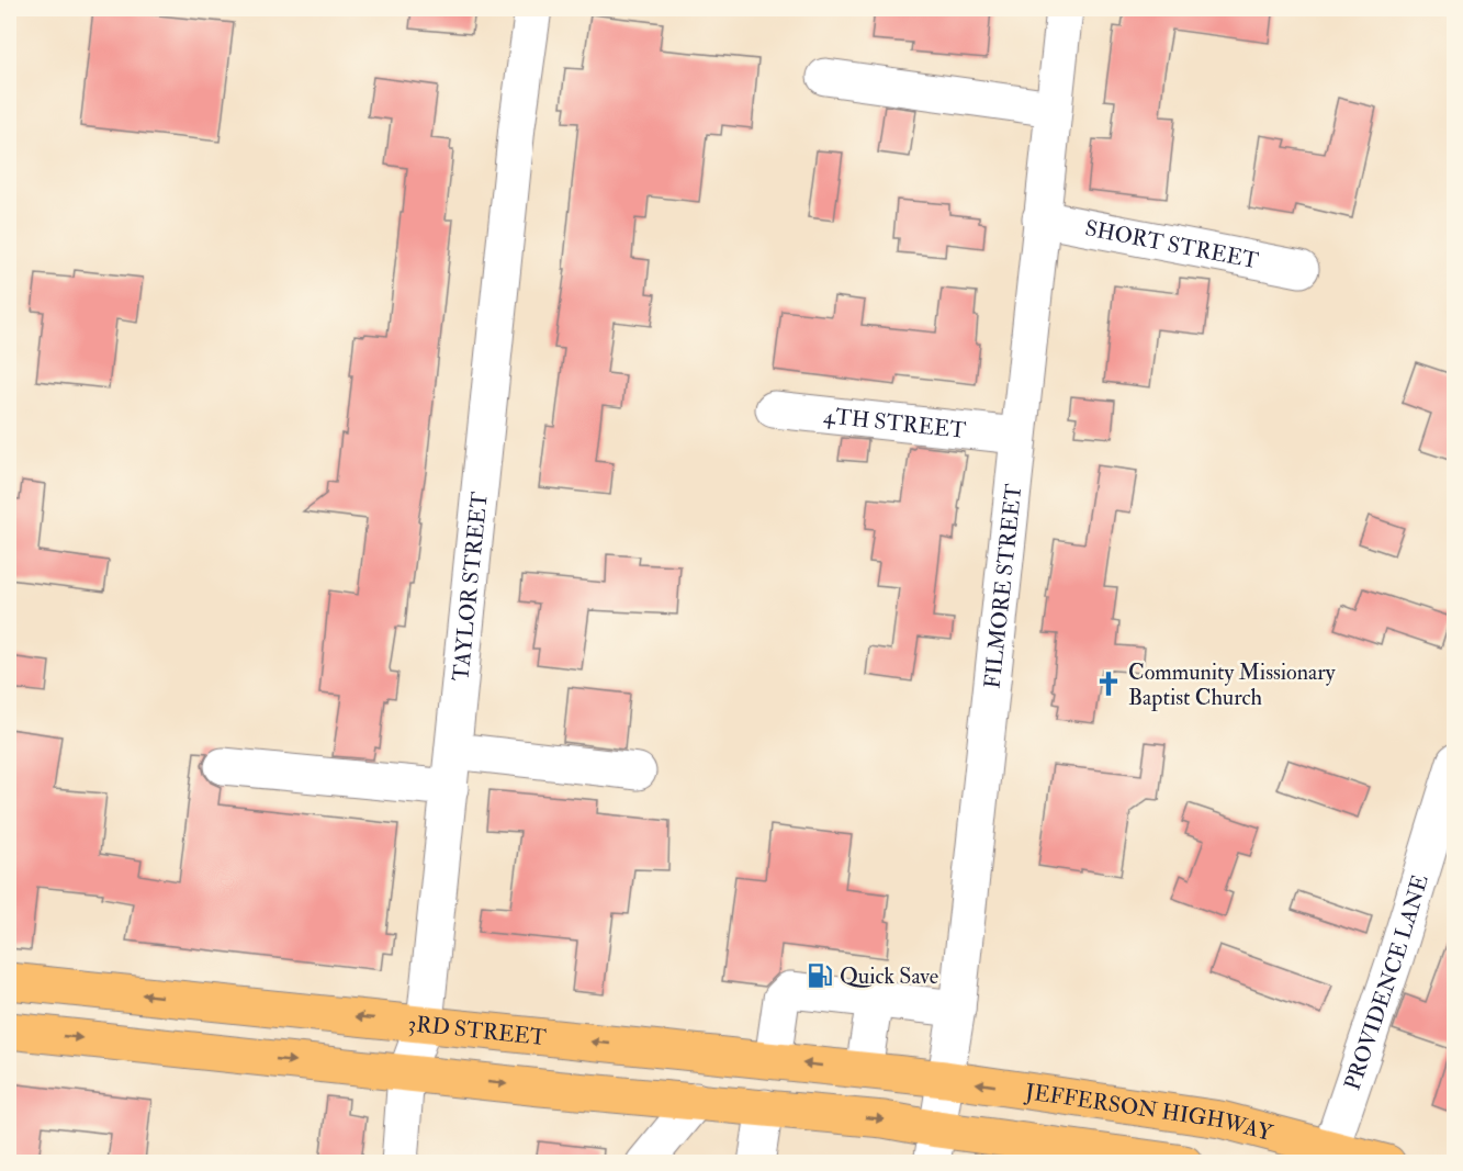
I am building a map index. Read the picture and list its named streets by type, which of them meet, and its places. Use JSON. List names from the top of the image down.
{
  "streets": {
    "main road": ["3RD STREET", "JEFFERSON HIGHWAY"],
    "street": [
      "SHORT STREET",
      "4TH STREET",
      "FILMORE STREET",
      "TAYLOR STREET",
      "PROVIDENCE LANE"
    ]
  },
  "crossings": [
    ["SHORT STREET", "FILMORE STREET"],
    ["4TH STREET", "FILMORE STREET"],
    ["FILMORE STREET", "3RD STREET"],
    ["FILMORE STREET", "JEFFERSON HIGHWAY"],
    ["TAYLOR STREET", "3RD STREET"],
    ["PROVIDENCE LANE", "JEFFERSON HIGHWAY"],
    ["3RD STREET", "JEFFERSON HIGHWAY"]
  ],
  "places": {
    "church": ["Community Missionary Baptist Church"],
    "fuel station": ["Quick Save"]
  }
}
